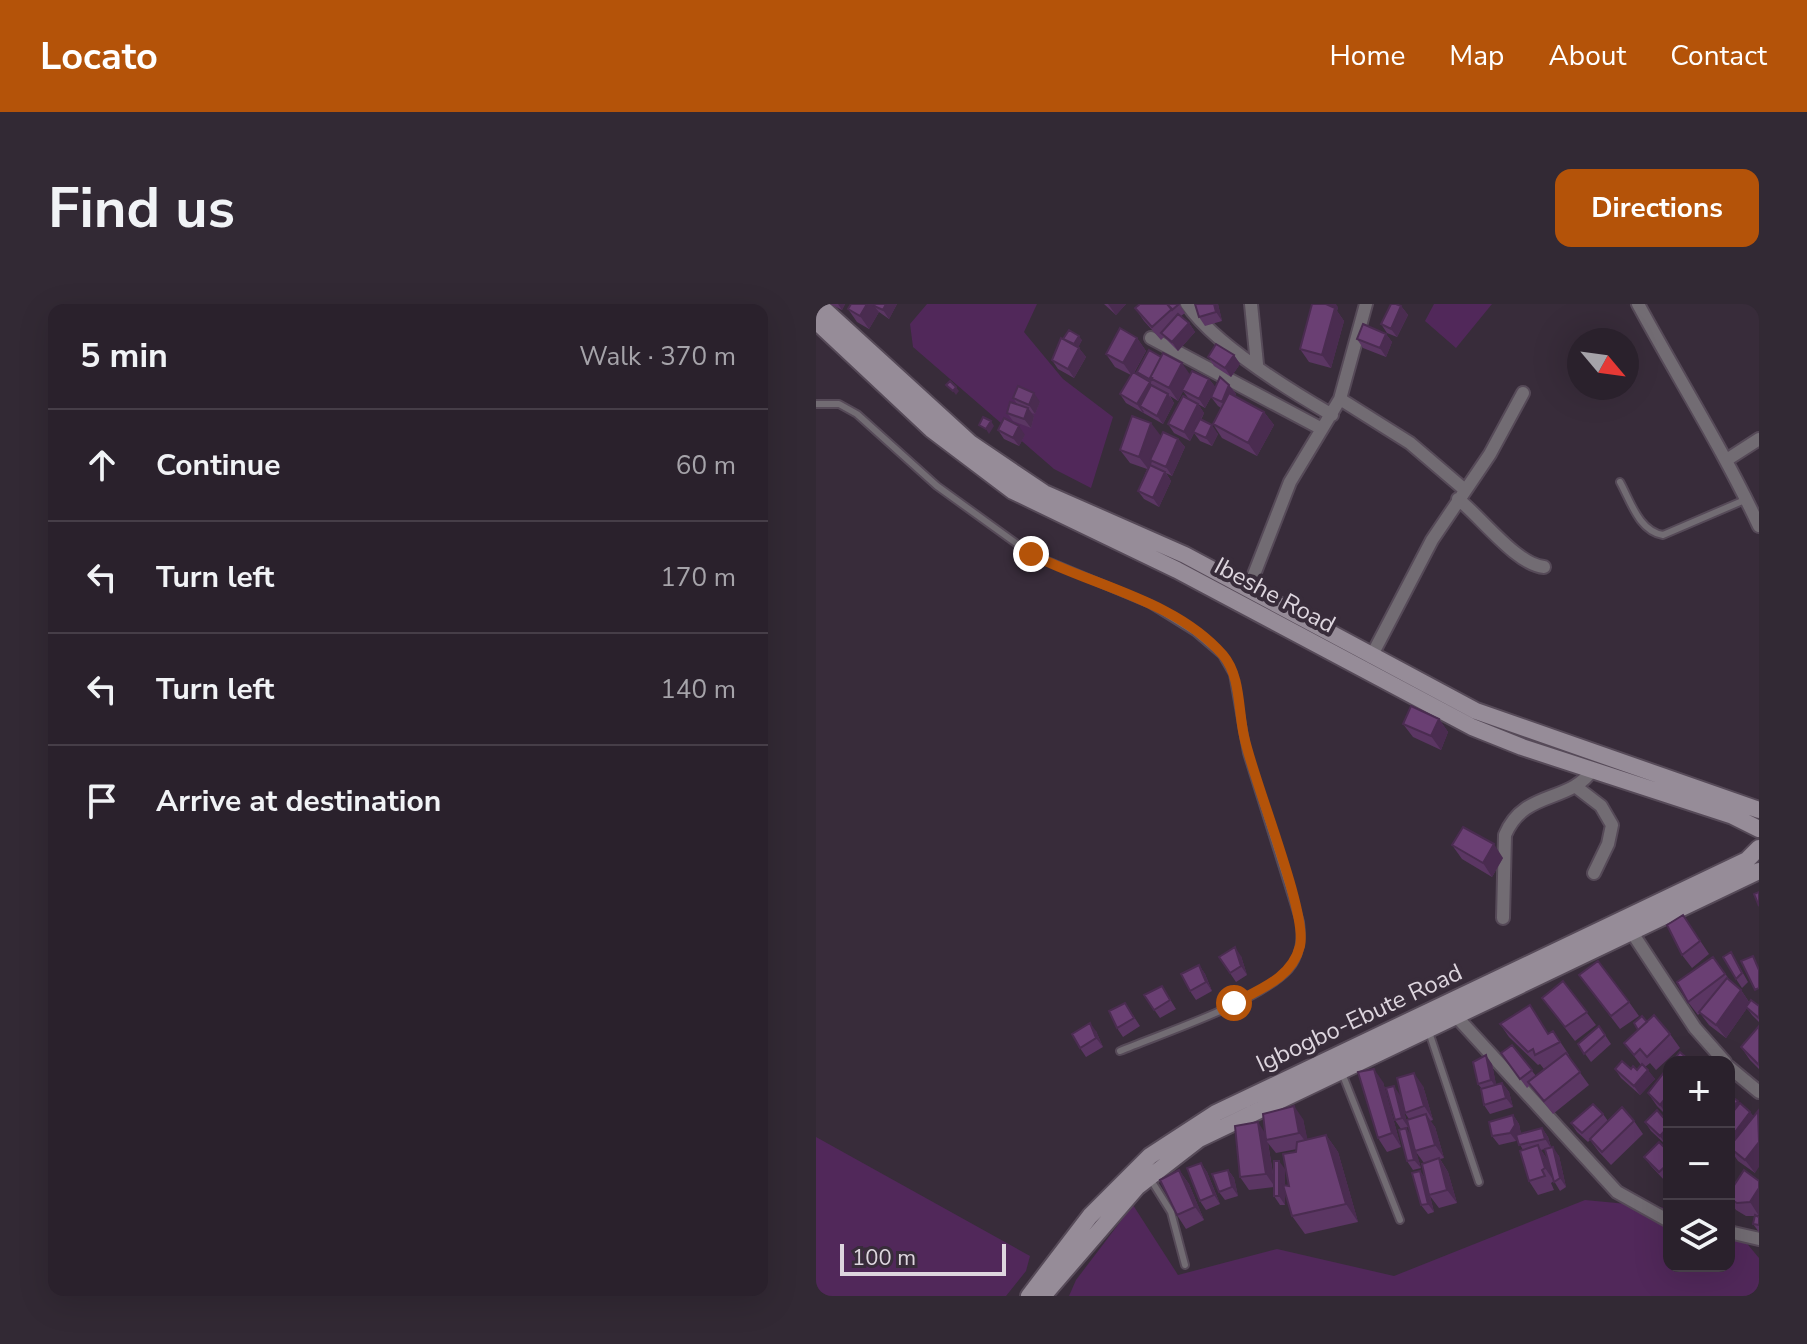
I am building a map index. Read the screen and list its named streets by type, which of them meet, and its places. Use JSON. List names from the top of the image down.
{
  "streets": {
    "main road": ["Ibeshe Road", "Igbogbo-Ebute Road"]
  },
  "scale_bar": "100 m",
  "north": "bottom right",
  "page": {
    "header": "Locato",
    "nav": [
      "Home",
      "Map",
      "About",
      "Contact"
    ],
    "buttons": "Directions",
    "title": "Find us",
    "heading": ["5 min", "Walk · 370 m"],
    "list": [
      ["Continue", "60 m"],
      ["Turn left", "170 m"],
      ["Turn left", "140 m"],
      "Arrive at destination"
    ],
    "map_buttons": ["+", "−"],
    "scale": "100 m"
  }
}
